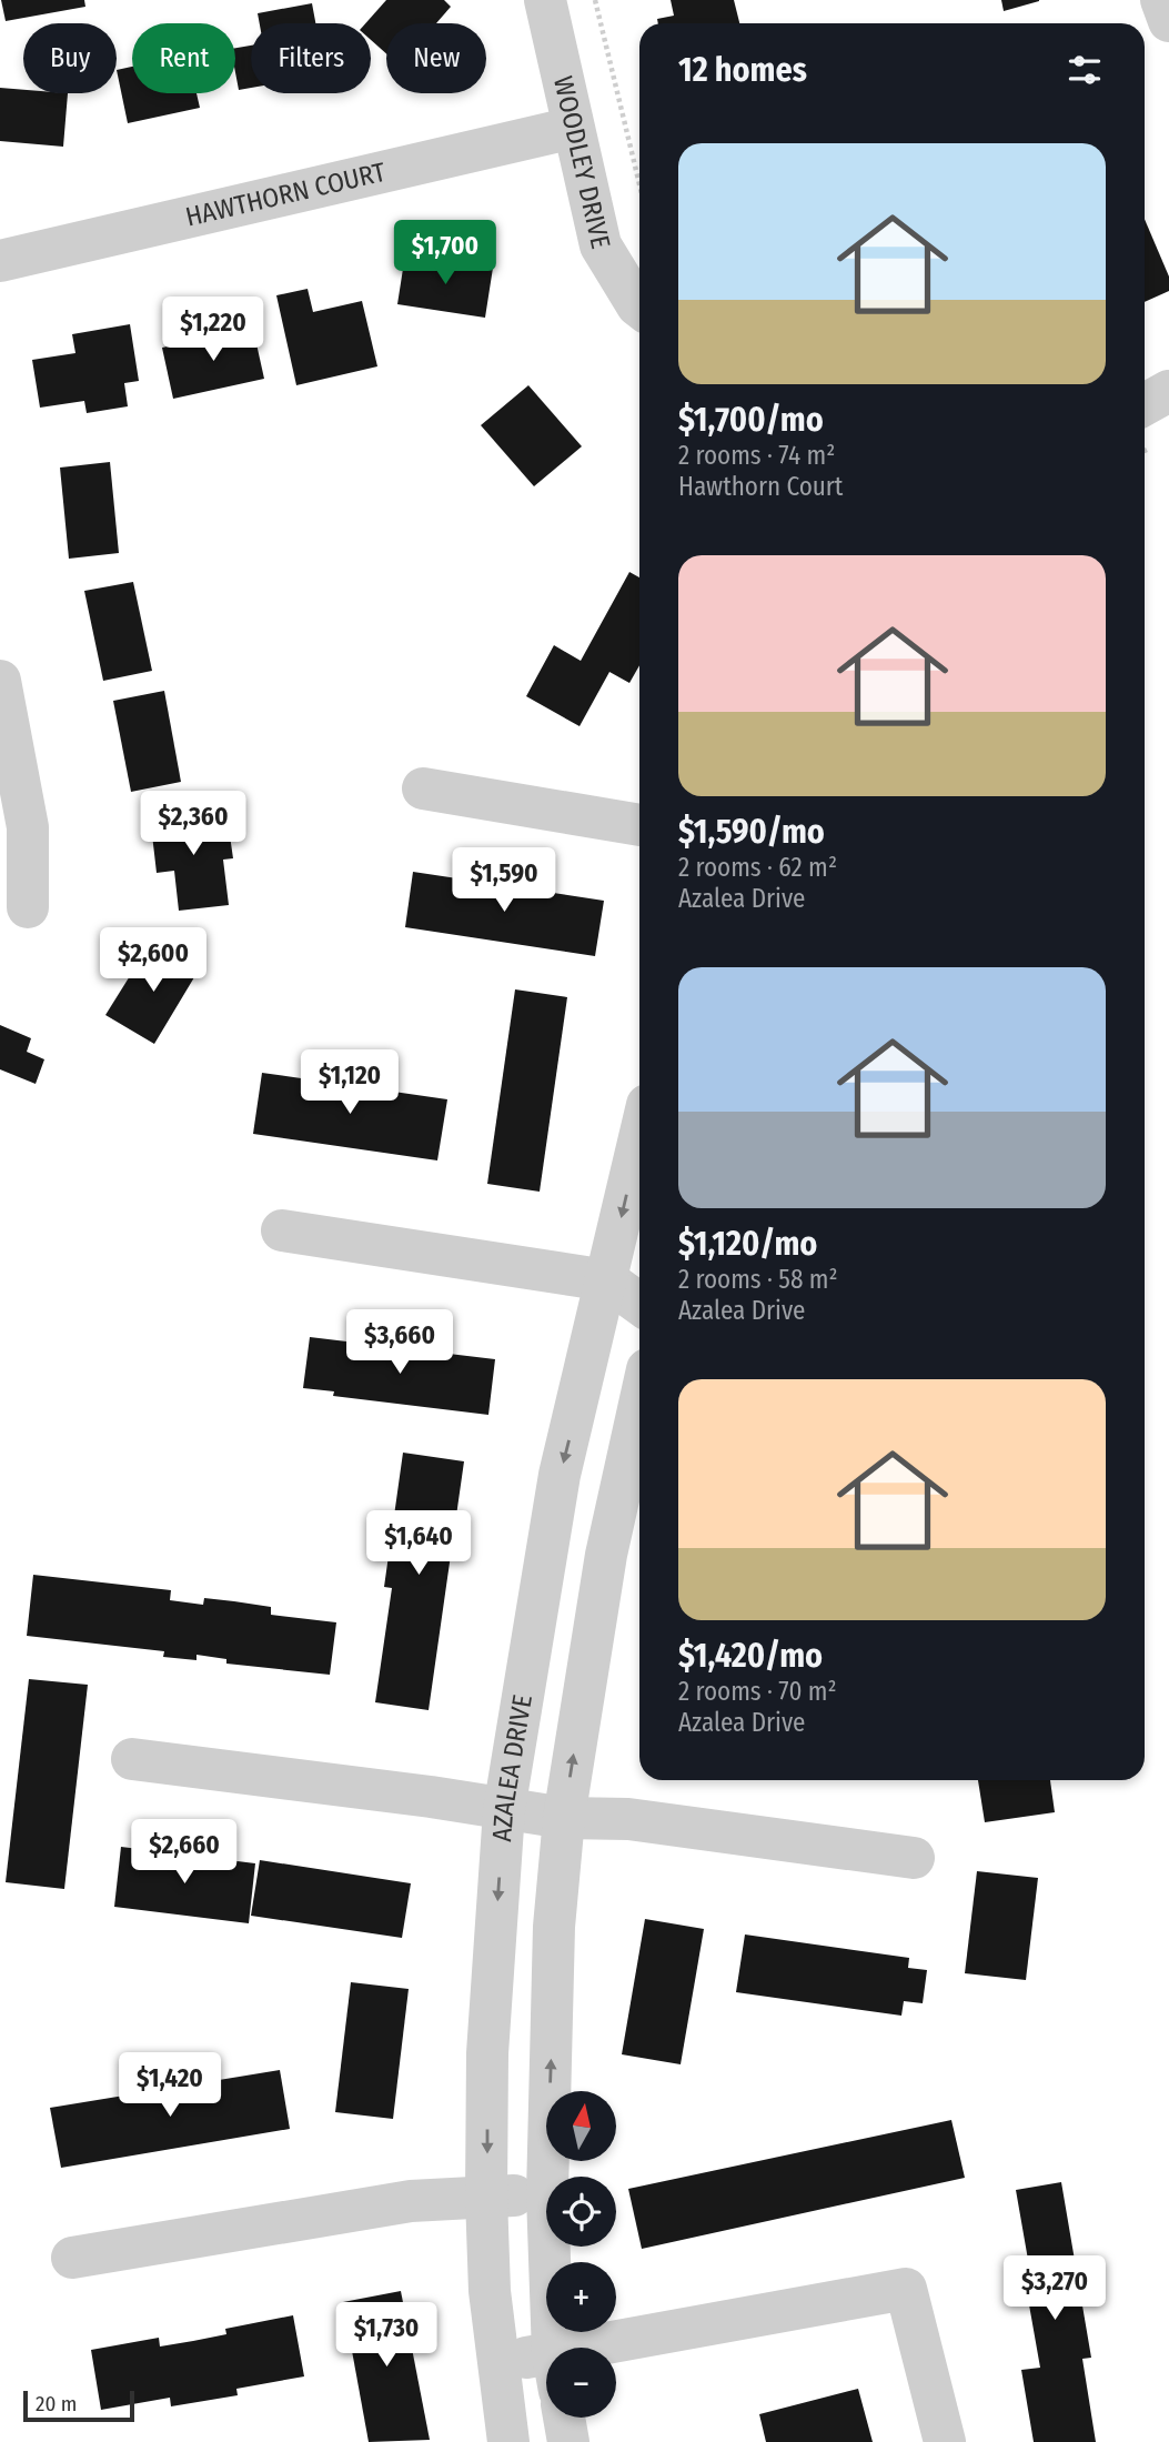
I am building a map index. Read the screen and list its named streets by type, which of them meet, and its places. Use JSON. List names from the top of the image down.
{
  "streets": {
    "street": ["WOODLEY DRIVE", "HAWTHORN COURT", "AZALEA DRIVE"]
  },
  "crossings": [
    ["WOODLEY DRIVE", "HAWTHORN COURT"]
  ],
  "scale_bar": "20 m",
  "north": "top",
  "page": {
    "chip": [
      "Buy",
      "Rent",
      "Filters",
      "New"
    ],
    "heading": "12 homes",
    "list": [
      {
        "name": "$1,700/mo",
        "note": "2 rooms · 74 m² · Hawthorn Court"
      },
      {
        "name": "$1,590/mo",
        "note": "2 rooms · 62 m² · Azalea Drive"
      },
      {
        "name": "$1,120/mo",
        "note": "2 rooms · 58 m² · Azalea Drive"
      },
      {
        "name": "$1,420/mo",
        "note": "2 rooms · 70 m² · Azalea Drive"
      }
    ],
    "price": [
      "$1,700",
      "$1,220",
      "$2,360",
      "$1,590",
      "$2,600",
      "$1,120",
      "$3,660",
      "$1,640",
      "$2,660",
      "$1,420",
      "$3,270",
      "$1,730"
    ],
    "map_buttons": ["+", "−"],
    "scale": "20 m"
  }
}
